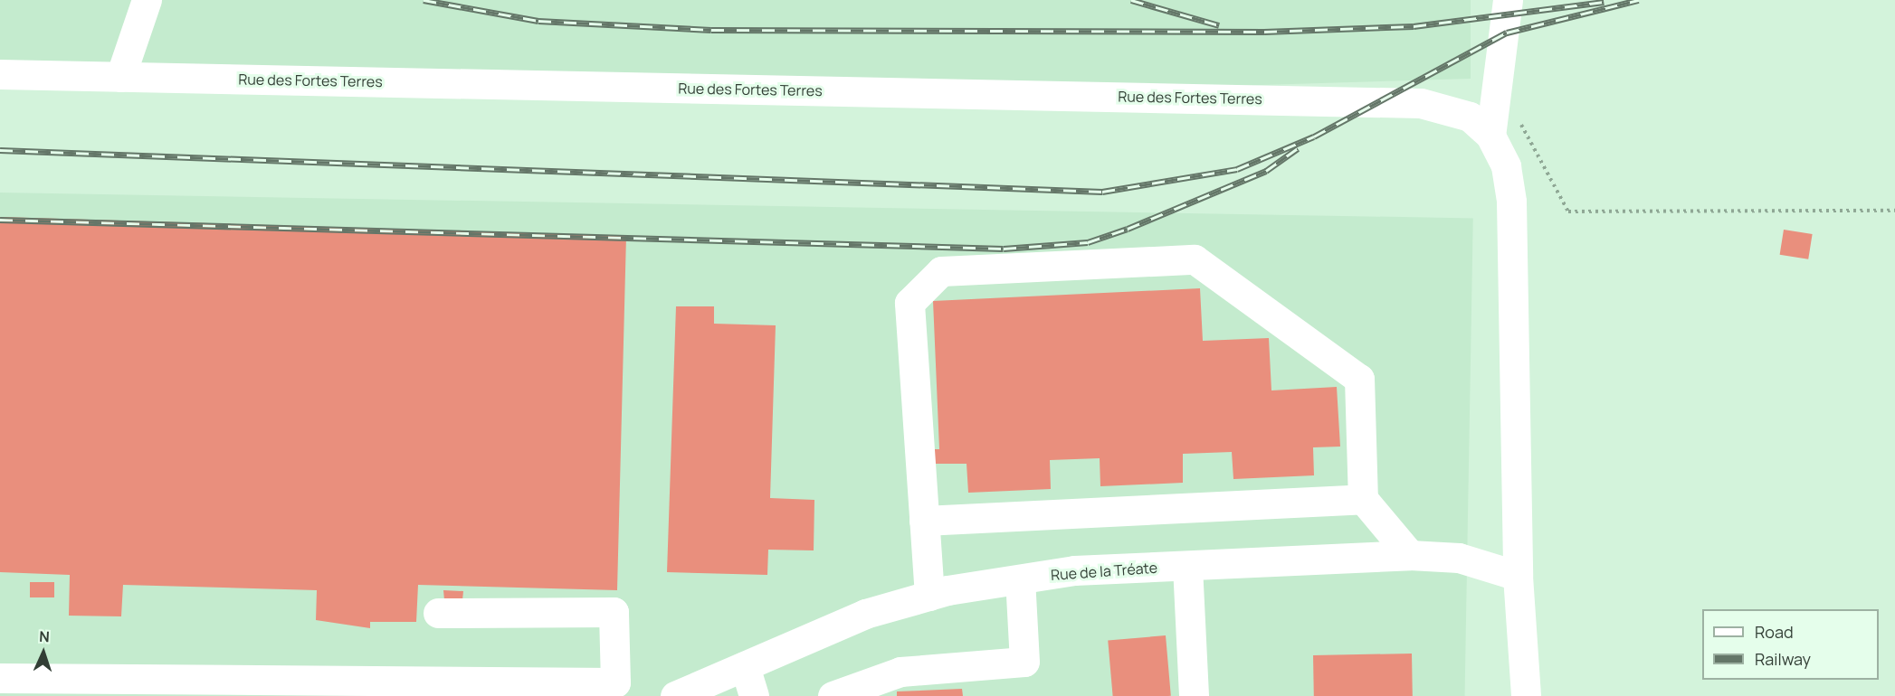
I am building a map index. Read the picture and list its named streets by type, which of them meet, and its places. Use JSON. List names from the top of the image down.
{
  "streets": {
    "street": ["Rue des Fortes Terres", "Rue de la Tréate"]
  },
  "legend": ["Road", "Railway"],
  "north": "top"
}
